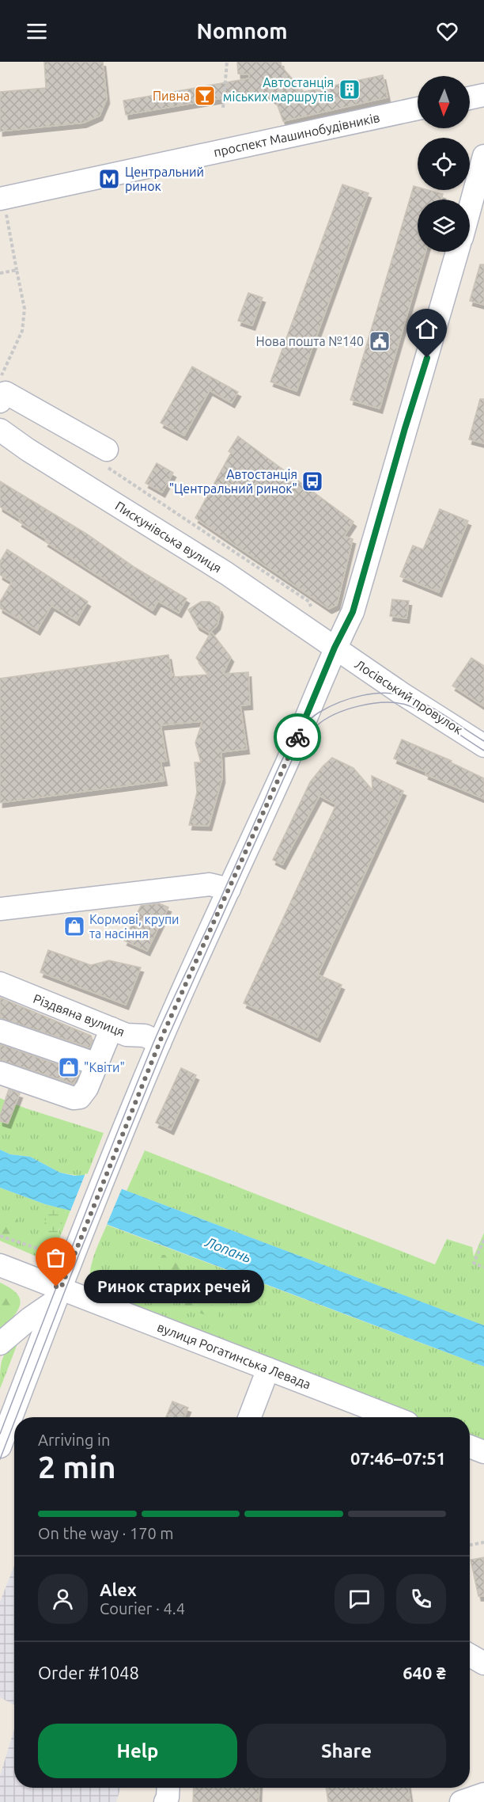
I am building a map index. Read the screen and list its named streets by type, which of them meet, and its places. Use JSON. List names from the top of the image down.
{
  "streets": {
    "street": [
      "проспект Машинобудівників",
      "Пискунівська вулиця",
      "Лосівський провулок",
      "Різдвяна вулиця",
      "вулиця Рогатинська Левада"
    ]
  },
  "crossings": [
    ["Пискунівська вулиця", "Лосівський провулок"]
  ],
  "water": ["Лопань"],
  "places": {
    "building": ["Автостанція міських маршрутів"],
    "bar": ["Пивна"],
    "metro station": ["Центральний ринок"],
    "public building": ["Нова пошта №140"],
    "bus stop": ["Автостанція \"Центральний ринок\""],
    "shop": ["Кормові, крупи та насіння", "\"Квіти\""],
    "other": ["Ринок старих речей"]
  },
  "north": "bottom",
  "page": {
    "header": "Nomnom",
    "bubble": "Ринок старих речей",
    "heading": ["2 min", "Arriving in", "07:46–07:51"],
    "panel": [
      "Alex",
      "Courier · 4.4",
      "Order #1048",
      "640 ₴"
    ],
    "bar": "On the way · 170 m",
    "buttons": ["Help", "Share"]
  }
}
